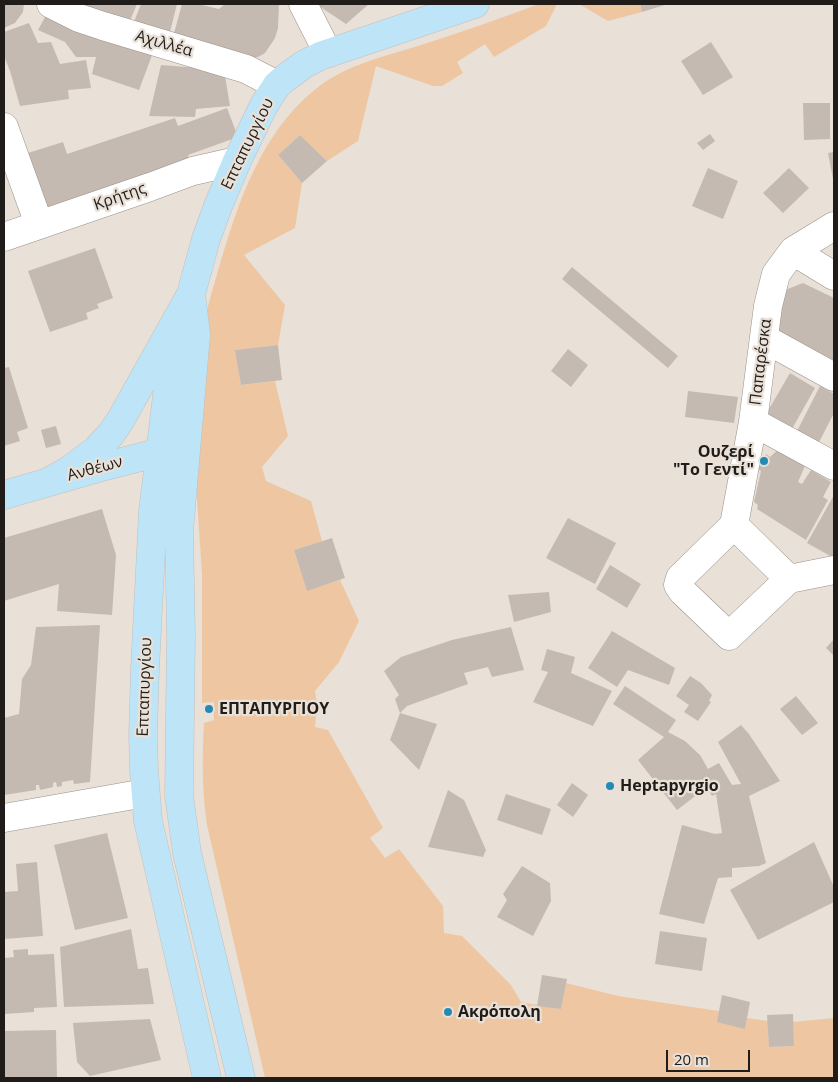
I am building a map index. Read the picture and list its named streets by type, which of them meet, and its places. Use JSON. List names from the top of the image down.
{
  "streets": {
    "main road": ["Επταπυργίου", "Ανθέων"],
    "street": ["Αχιλλέα", "Κρήτης", "Παπαρέσκα"]
  },
  "crossings": [
    ["Αχιλλέα", "Επταπυργίου"],
    ["Επταπυργίου", "Κρήτης"],
    ["Επταπυργίου", "Ανθέων"]
  ],
  "places": [
    "Ουζερί \"Το Γεντί\"",
    "ΕΠΤΑΠΥΡΓΙΟΥ",
    "Heptapyrgio",
    "Ακρόπολη"
  ],
  "scale_bar": "20 m"
}
